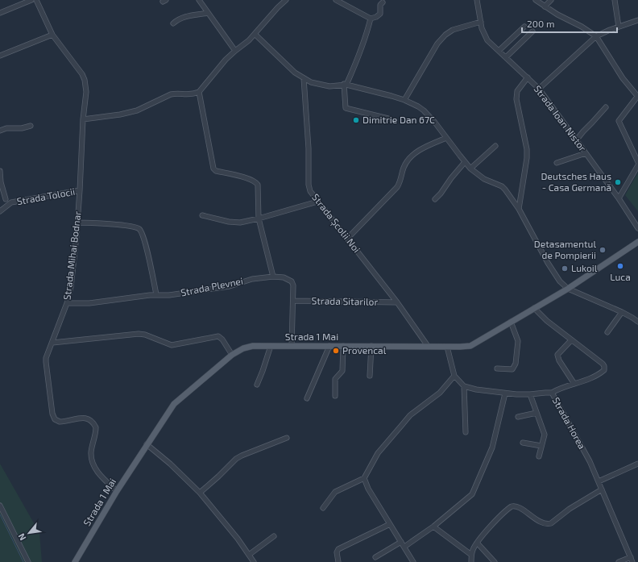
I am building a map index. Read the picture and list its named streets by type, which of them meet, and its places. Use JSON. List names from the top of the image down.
{
  "streets": {
    "main road": ["Strada 1 Mai"],
    "street": [
      "Strada Ioan Nistor",
      "Strada Tolocii",
      "Strada Școlii Noi",
      "Strada Mihai Bodnar",
      "Strada Plevnei",
      "Strada Sitarilor",
      "Strada Horea"
    ]
  },
  "crossings": [
    ["Strada Tolocii", "Strada Mihai Bodnar"],
    ["Strada Școlii Noi", "Strada Sitarilor"],
    ["Strada Școlii Noi", "Strada 1 Mai"],
    ["Strada Mihai Bodnar", "Strada Plevnei"],
    ["Strada Mihai Bodnar", "Strada 1 Mai"],
    ["Strada Plevnei", "Strada Sitarilor"],
    ["Strada Plevnei", "Strada 1 Mai"]
  ],
  "places": [
    "Dimitrie Dan 67C",
    "Deutsches Haus - Casa Germană",
    "Detasamentul de Pompierii",
    "Luca",
    "Lukoil",
    "Provencal"
  ],
  "scale_bar": "200 m",
  "north": "bottom left"
}
